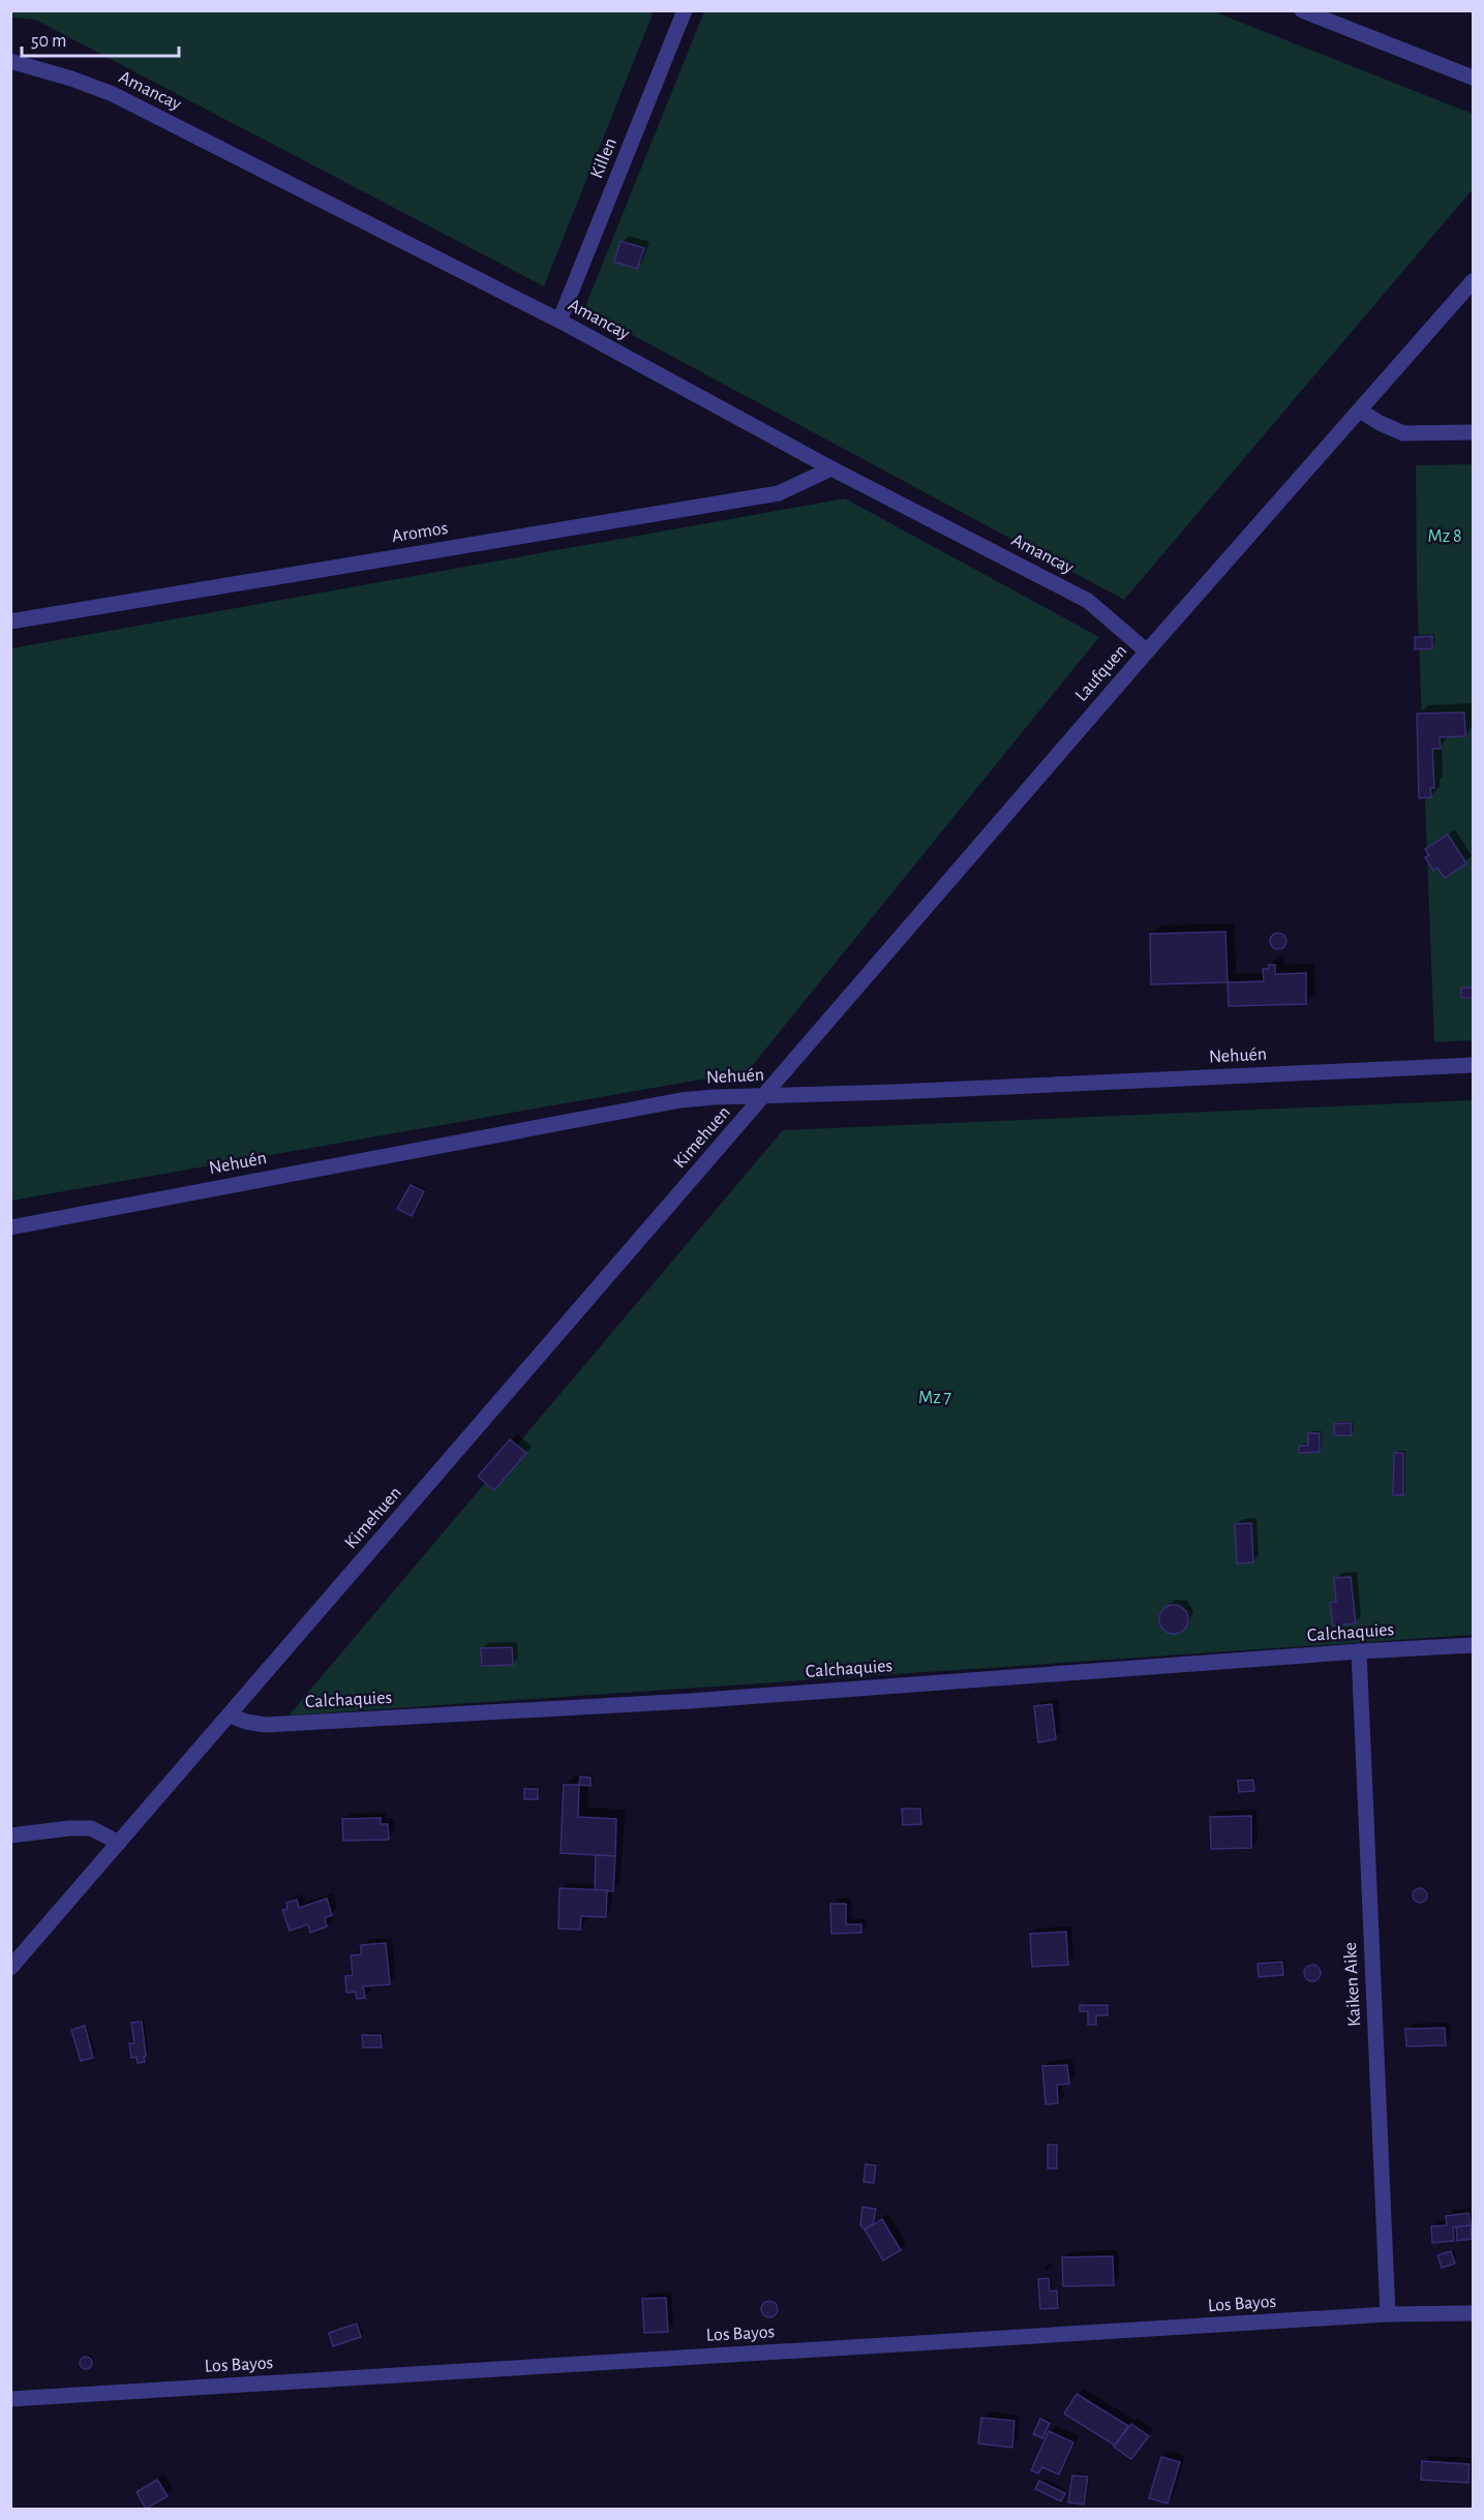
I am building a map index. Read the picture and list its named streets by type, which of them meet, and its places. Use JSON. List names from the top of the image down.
{
  "streets": {
    "street": [
      "Amancay",
      "Killen",
      "Aromos",
      "Laufquen",
      "Nehuén",
      "Kimehuen",
      "Calchaquies",
      "Kaiken Aike",
      "Los Bayos"
    ]
  },
  "crossings": [
    ["Amancay", "Killen"],
    ["Amancay", "Aromos"],
    ["Amancay", "Laufquen"],
    ["Laufquen", "Nehuén"],
    ["Laufquen", "Kimehuen"],
    ["Nehuén", "Kimehuen"],
    ["Kimehuen", "Calchaquies"],
    ["Calchaquies", "Kaiken Aike"],
    ["Kaiken Aike", "Los Bayos"]
  ],
  "parks": ["Mz 8", "Mz 7"],
  "scale_bar": "50 m"
}
